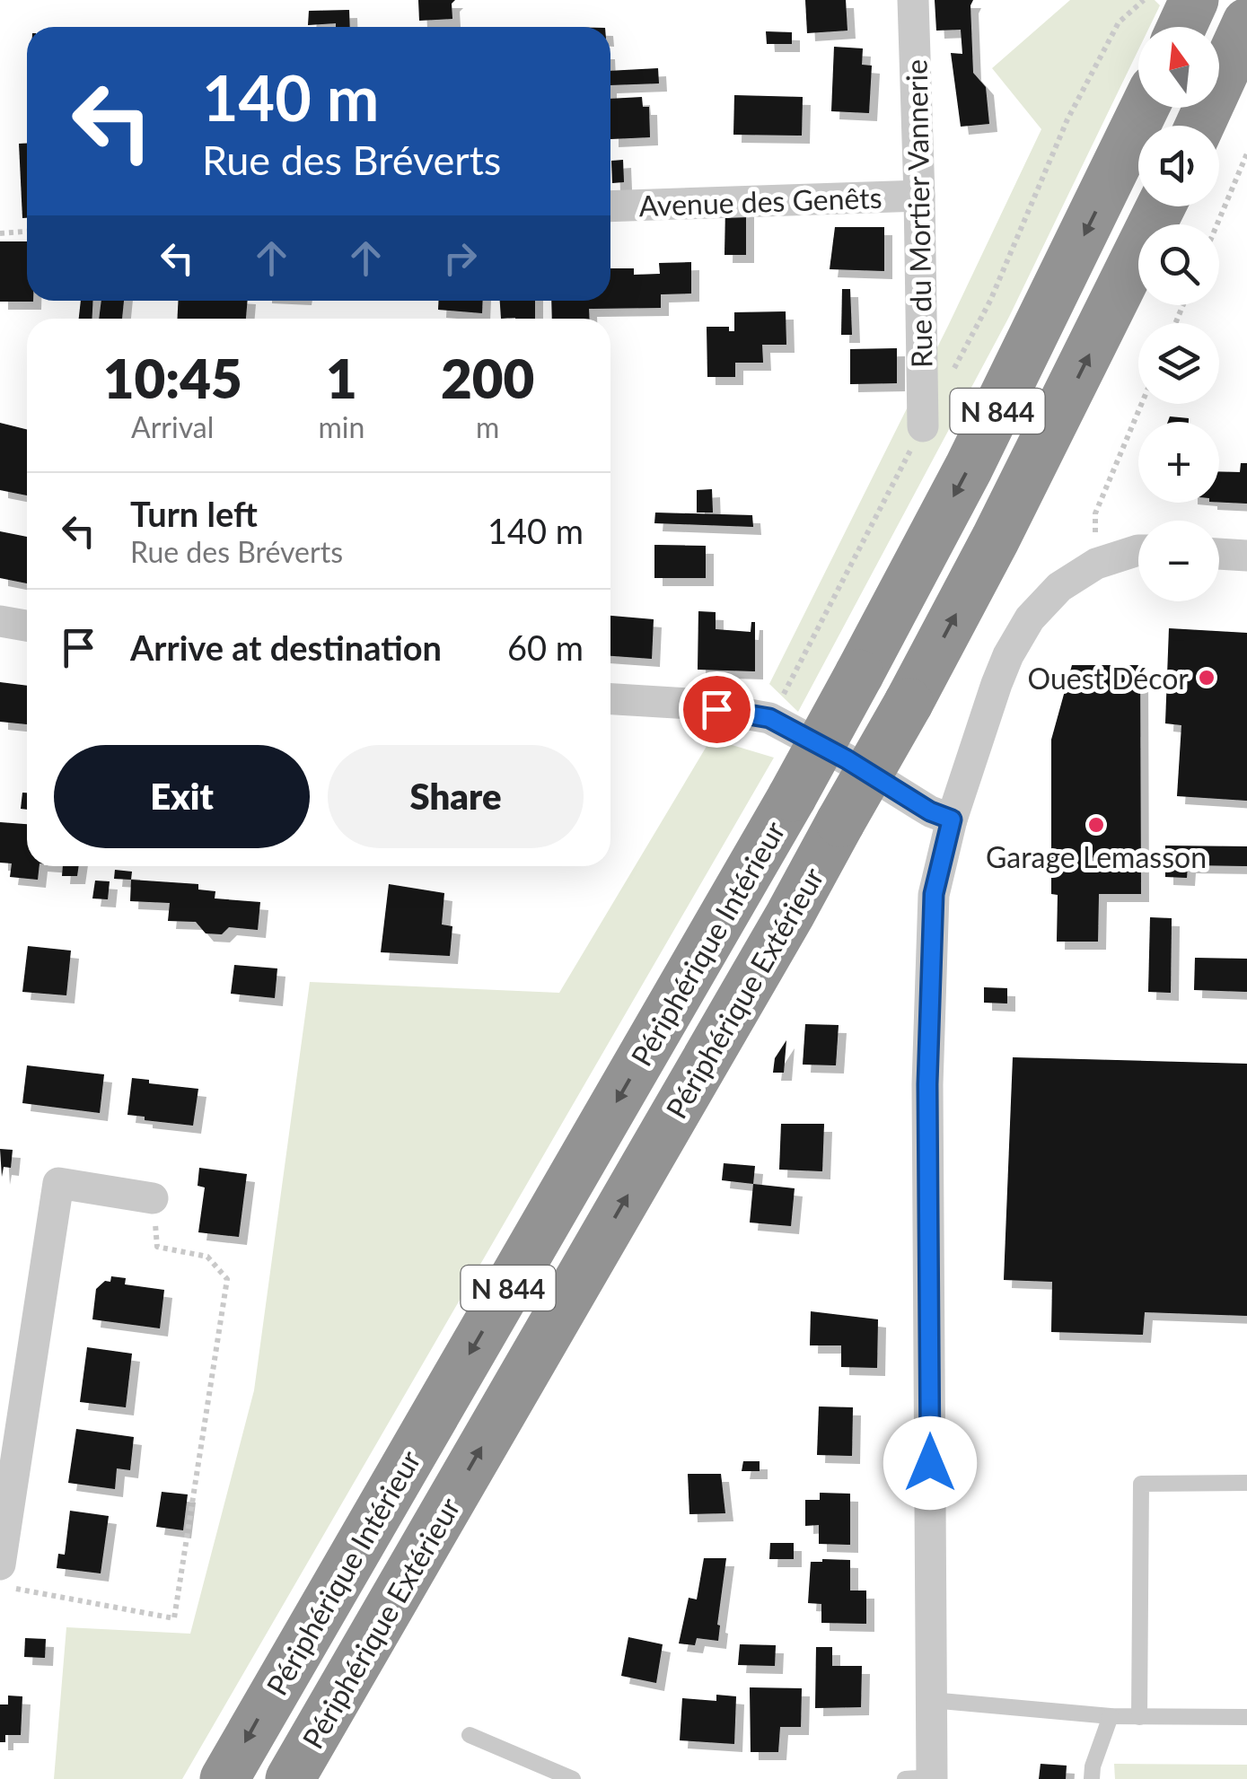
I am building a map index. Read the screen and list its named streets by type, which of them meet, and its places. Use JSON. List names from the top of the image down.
{
  "streets": {
    "highway": ["N 844", "Périphérique Intérieur", "Périphérique Extérieur"],
    "street": ["Avenue des Genêts", "Rue du Mortier Vannerie"]
  },
  "crossings": [
    ["Avenue des Genêts", "Rue du Mortier Vannerie"]
  ],
  "one_way": ["Périphérique Intérieur", "Périphérique Extérieur"],
  "places": ["Ouest Décor", "Garage Lemasson"],
  "north": "top",
  "page": {
    "map_buttons": ["+", "−"],
    "turn": ["140 m", "Rue des Bréverts"],
    "eta": [
      "10:45",
      "Arrival",
      "1",
      "min",
      "200",
      "m"
    ],
    "list": [
      {
        "name": "Turn left",
        "note": "Rue des Bréverts",
        "value": "140 m"
      },
      {
        "name": "Arrive at destination",
        "value": "60 m"
      }
    ],
    "buttons": ["Exit", "Share"]
  }
}
